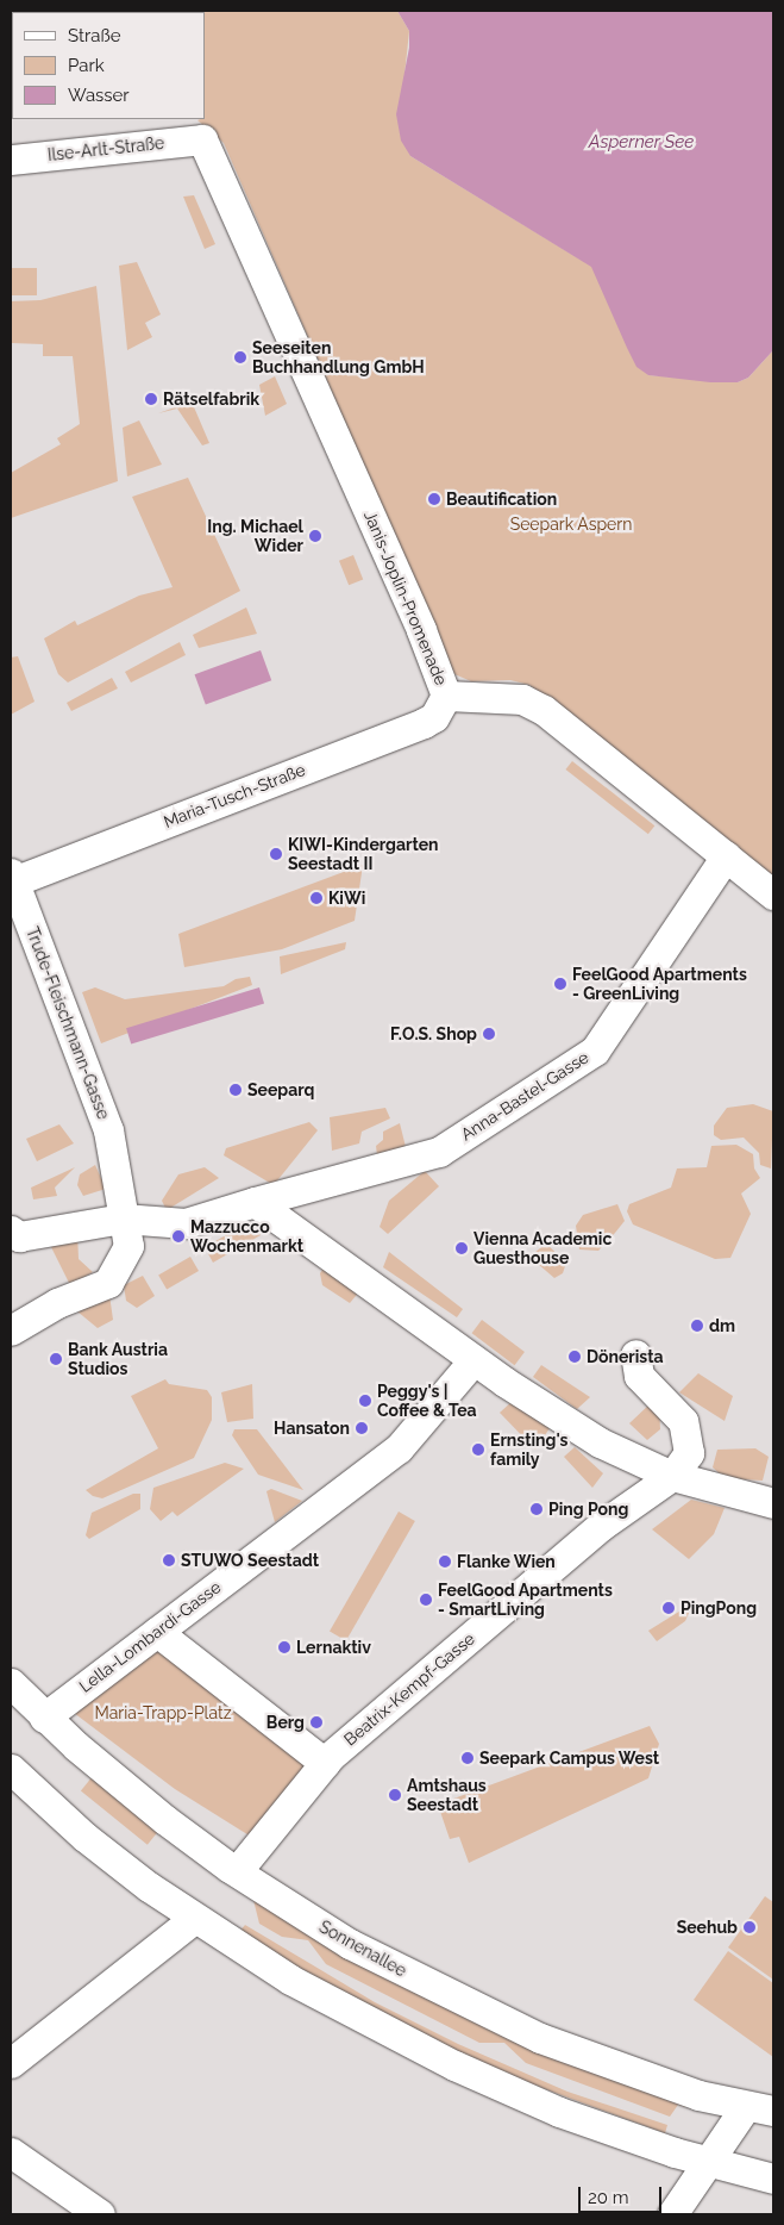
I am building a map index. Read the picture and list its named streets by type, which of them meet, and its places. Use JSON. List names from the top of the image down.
{
  "streets": {
    "street": [
      "Ilse-Arlt-Straße",
      "Janis-Joplin-Promenade",
      "Maria-Tusch-Straße",
      "Trude-Fleischmann-Gasse",
      "Anna-Bastel-Gasse",
      "Lella-Lombardi-Gasse",
      "Beatrix-Kempf-Gasse",
      "Sonnenallee"
    ]
  },
  "crossings": [
    ["Ilse-Arlt-Straße", "Janis-Joplin-Promenade"],
    ["Janis-Joplin-Promenade", "Maria-Tusch-Straße"],
    ["Janis-Joplin-Promenade", "Anna-Bastel-Gasse"],
    ["Maria-Tusch-Straße", "Trude-Fleischmann-Gasse"],
    ["Trude-Fleischmann-Gasse", "Anna-Bastel-Gasse"],
    ["Lella-Lombardi-Gasse", "Sonnenallee"],
    ["Beatrix-Kempf-Gasse", "Sonnenallee"]
  ],
  "water": ["Asperner See"],
  "parks": ["Seepark Aspern", "Maria-Trapp-Platz"],
  "places": [
    "Seeseiten Buchhandlung GmbH",
    "Rätselfabrik",
    "Beautification",
    "Ing. Michael Wider",
    "KIWI-Kindergarten Seestadt II",
    "KiWi",
    "FeelGood Apartments - GreenLiving",
    "F.O.S. Shop",
    "Seeparq",
    "Mazzucco Wochenmarkt",
    "Vienna Academic Guesthouse",
    "dm",
    "Dönerista",
    "Bank Austria Studios",
    "Peggy's | Coffee & Tea",
    "Hansaton",
    "Ernsting's family",
    "Ping Pong",
    "STUWO Seestadt",
    "Flanke Wien",
    "FeelGood Apartments - SmartLiving",
    "PingPong",
    "Lernaktiv",
    "Berg",
    "Seepark Campus West",
    "Amtshaus Seestadt",
    "Seehub"
  ],
  "legend": ["Straße", "Park", "Wasser"],
  "scale_bar": "20 m"
}
